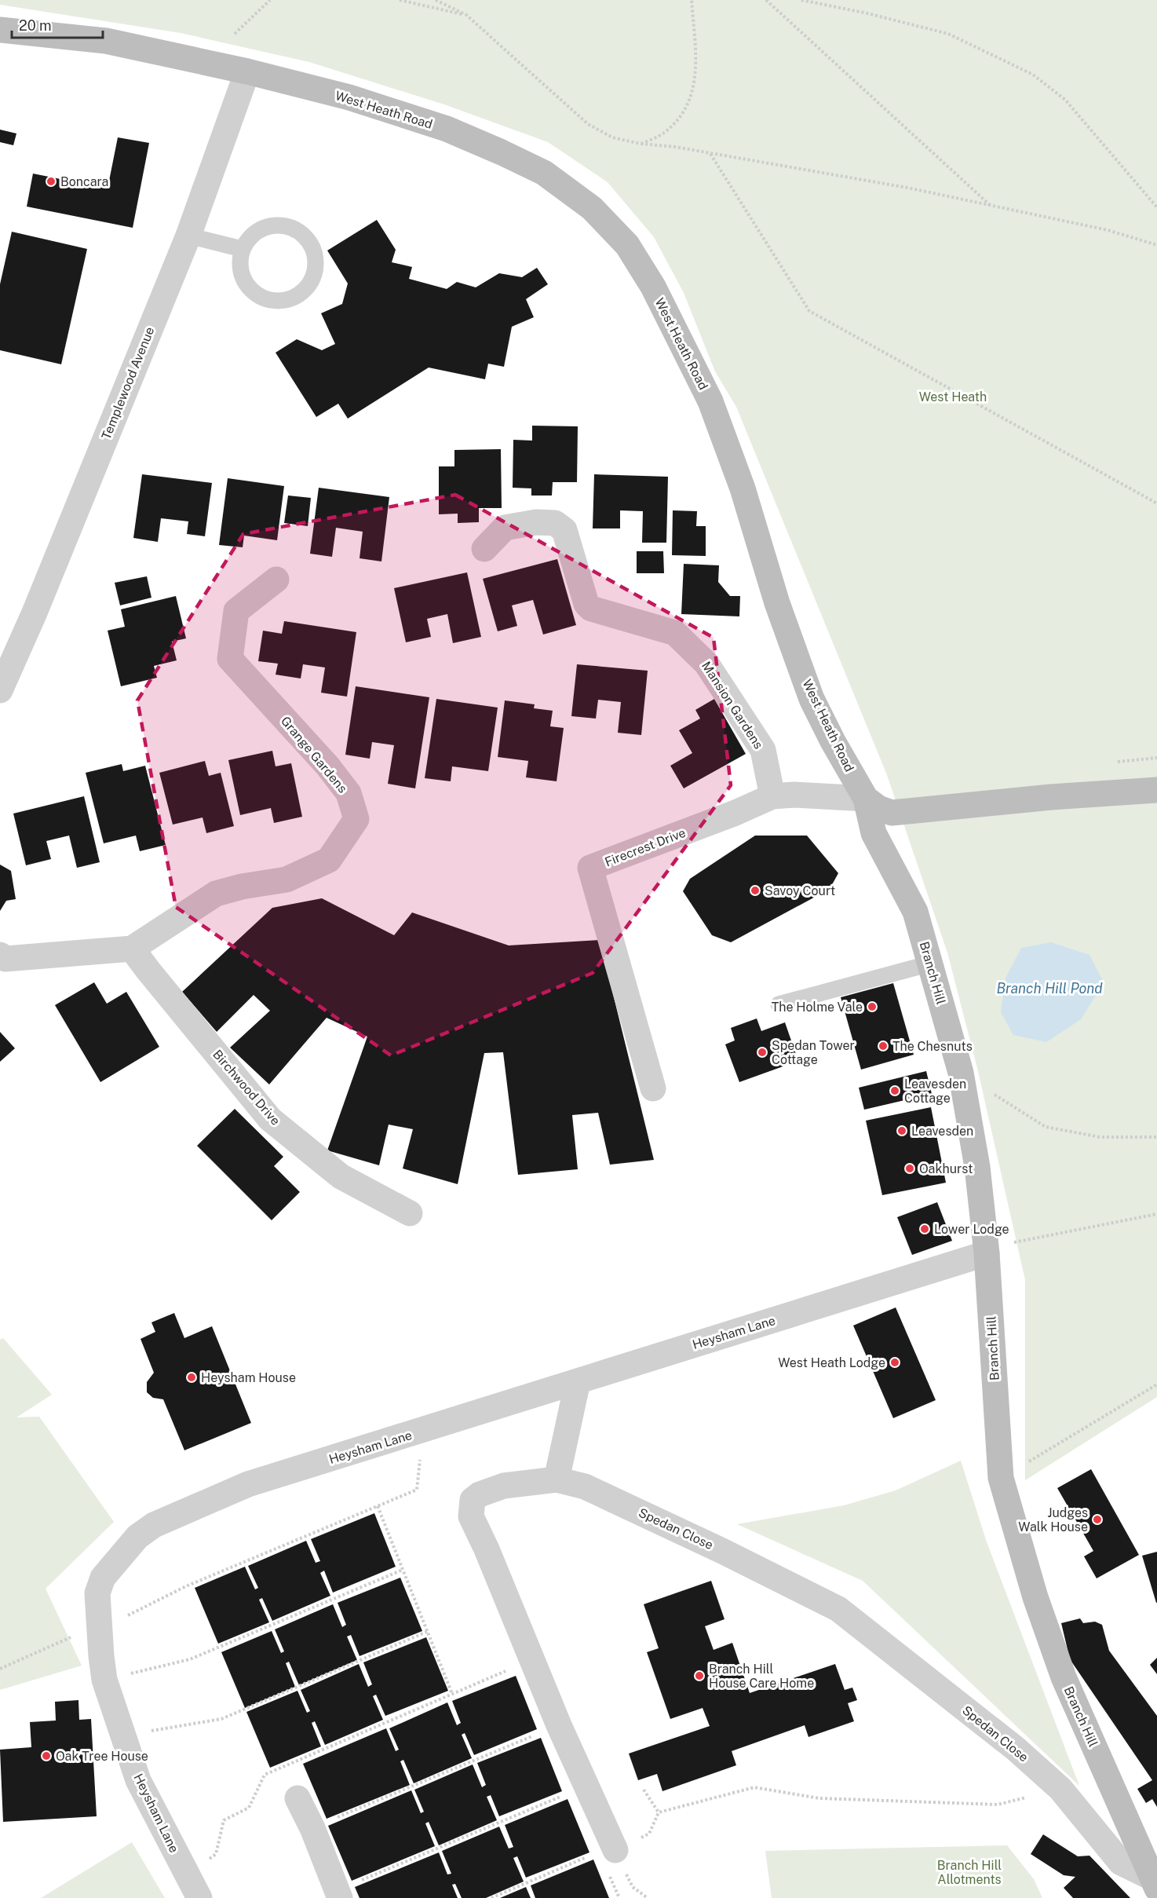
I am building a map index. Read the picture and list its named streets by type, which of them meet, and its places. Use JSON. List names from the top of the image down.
{
  "streets": {
    "street": [
      "West Heath Road",
      "Templewood Avenue",
      "Mansion Gardens",
      "Grange Gardens",
      "Firecrest Drive",
      "Branch Hill",
      "Birchwood Drive",
      "Heysham Lane",
      "Spedan Close"
    ]
  },
  "crossings": [
    ["West Heath Road", "Templewood Avenue"],
    ["West Heath Road", "Firecrest Drive"],
    ["West Heath Road", "Branch Hill"],
    ["Mansion Gardens", "Firecrest Drive"],
    ["Grange Gardens", "Birchwood Drive"],
    ["Firecrest Drive", "Branch Hill"],
    ["Branch Hill", "Heysham Lane"],
    ["Branch Hill", "Spedan Close"]
  ],
  "water": ["Branch Hill Pond"],
  "parks": ["West Heath", "Branch Hill Allotments"],
  "places": [
    "Boncara",
    "Savoy Court",
    "The Holme Vale",
    "The Chesnuts",
    "Spedan Tower Cottage",
    "Leavesden Cottage",
    "Leavesden",
    "Oakhurst",
    "Lower Lodge",
    "West Heath Lodge",
    "Heysham House",
    "Judges Walk House",
    "Branch Hill House Care Home",
    "Oak Tree House"
  ],
  "scale_bar": "20 m"
}
